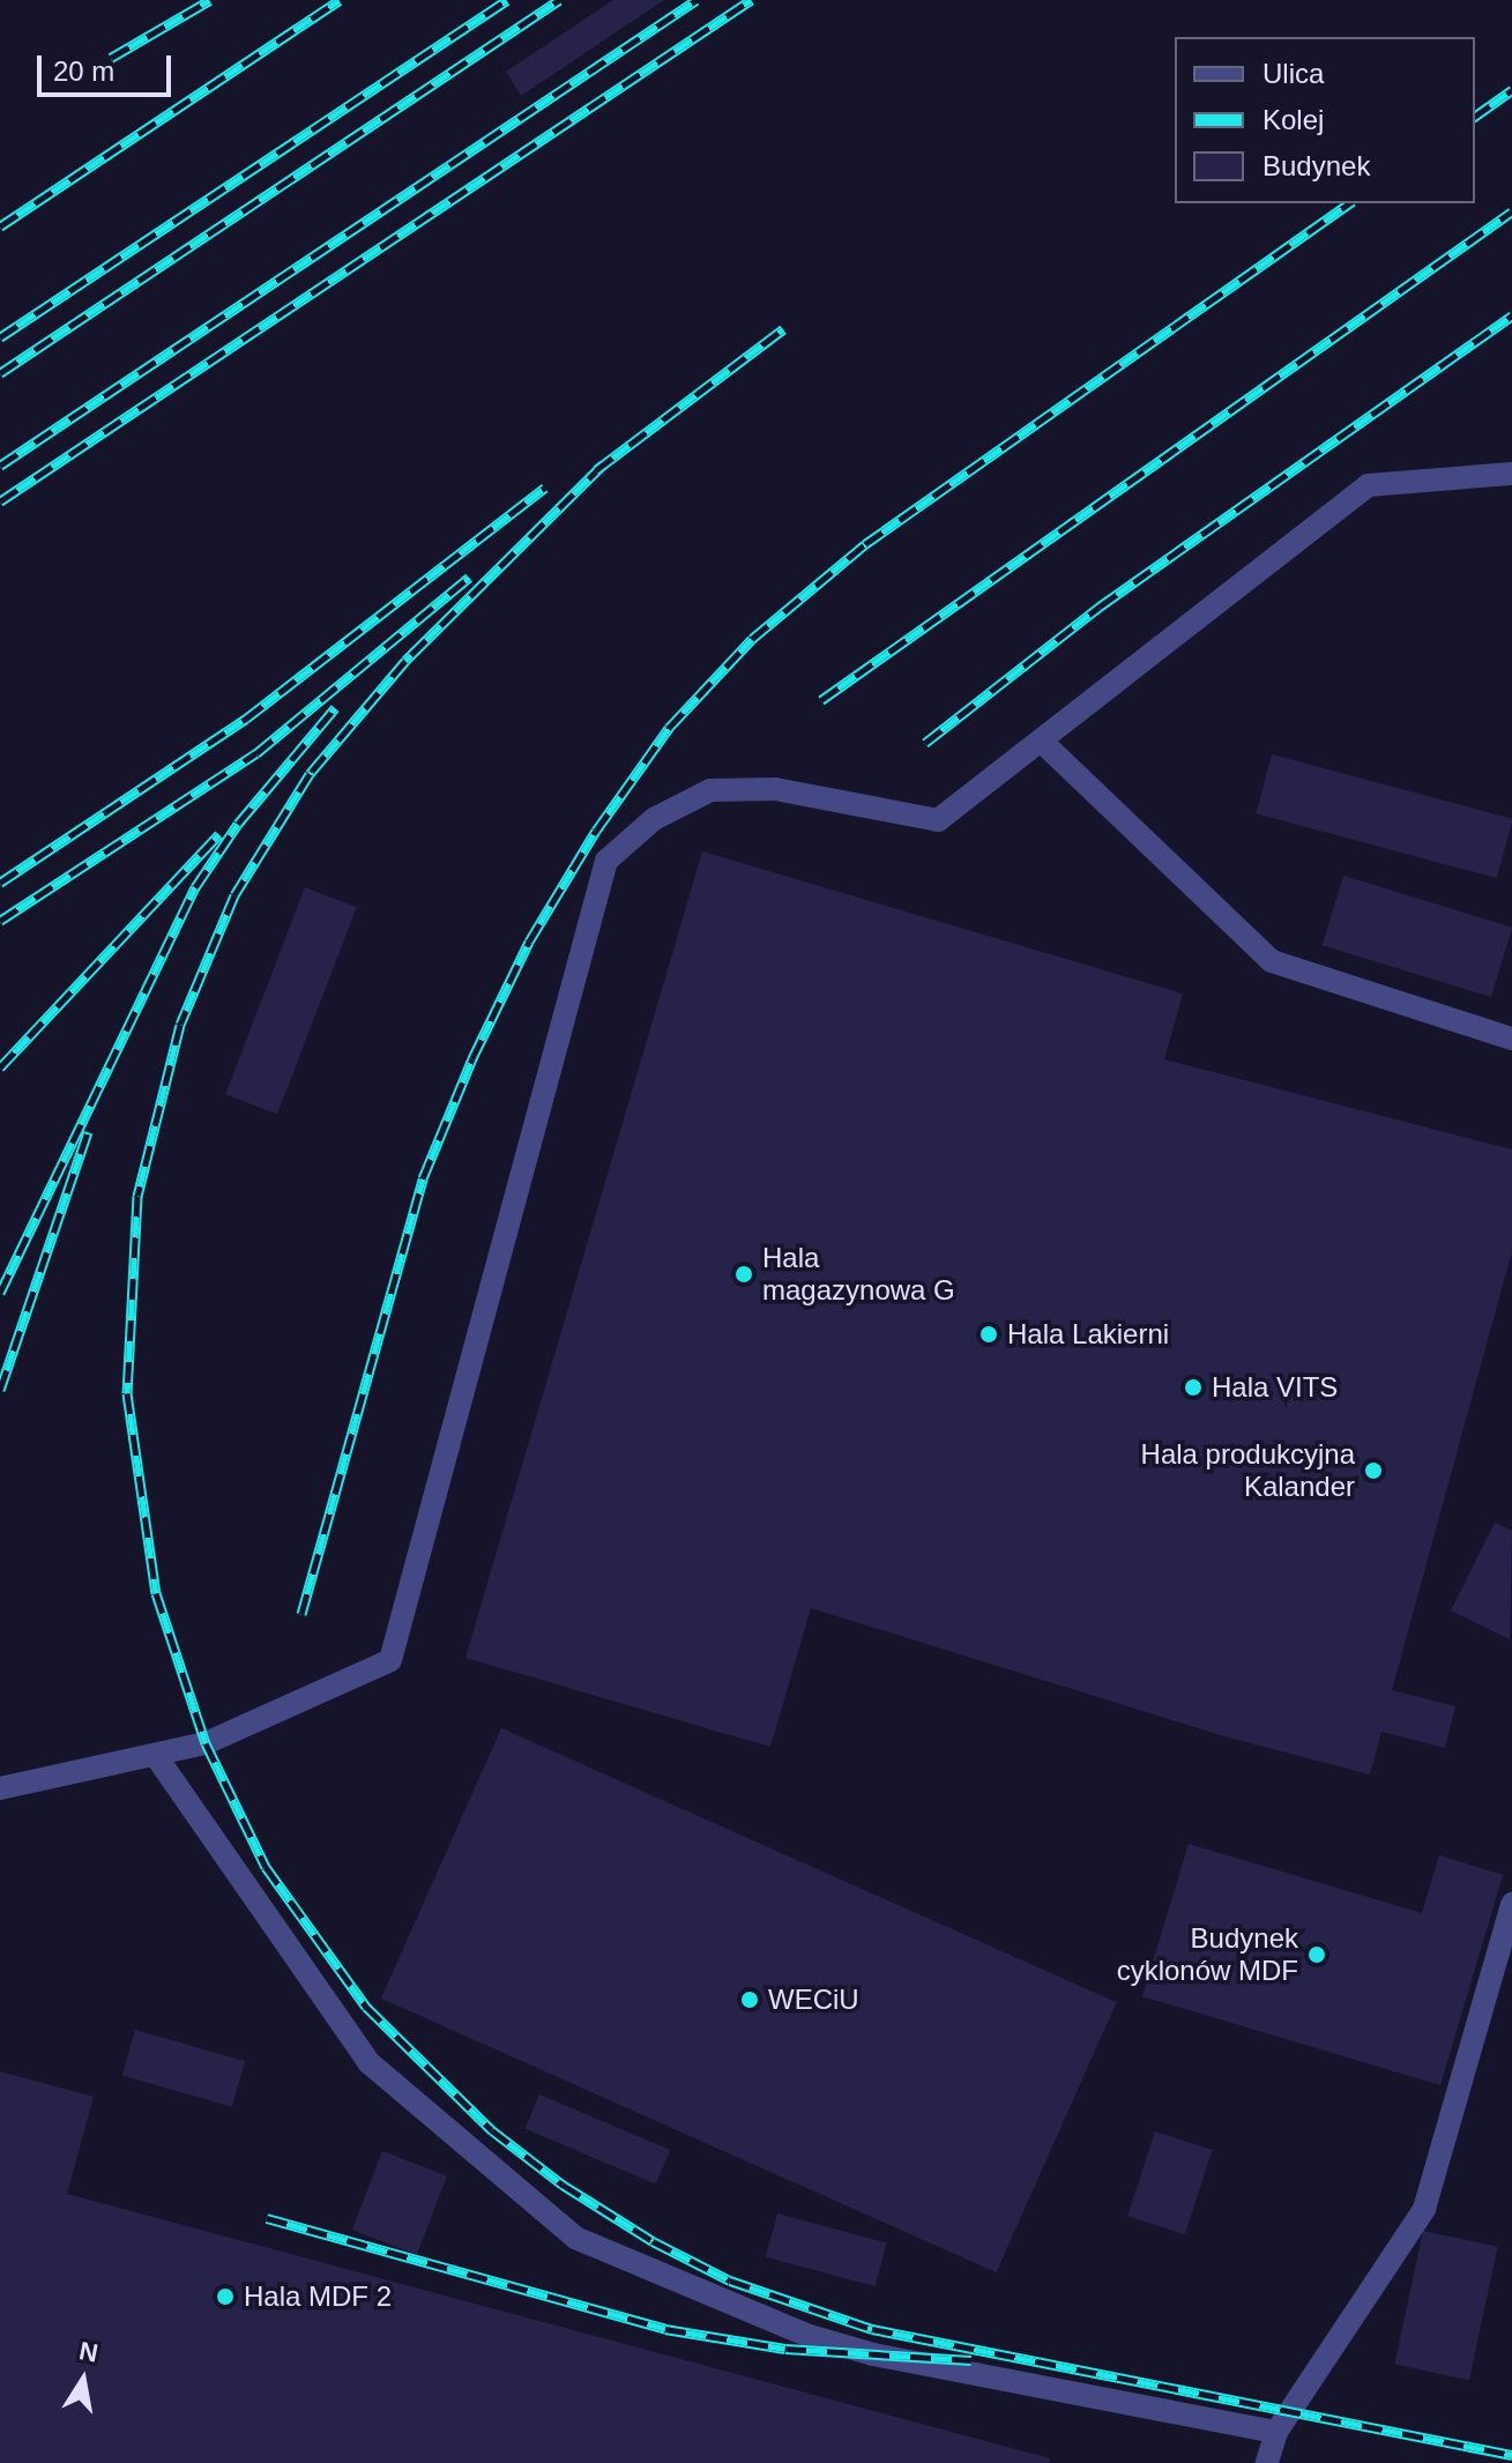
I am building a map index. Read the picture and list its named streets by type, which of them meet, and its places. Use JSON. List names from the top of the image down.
{
  "places": [
    "Hala magazynowa G",
    "Hala Lakierni",
    "Hala VITS",
    "Hala produkcyjna Kalander",
    "Budynek cyklonów MDF",
    "WECiU",
    "Hala MDF 2"
  ],
  "legend": ["Ulica", "Kolej", "Budynek"],
  "scale_bar": "20 m",
  "north": "top"
}
